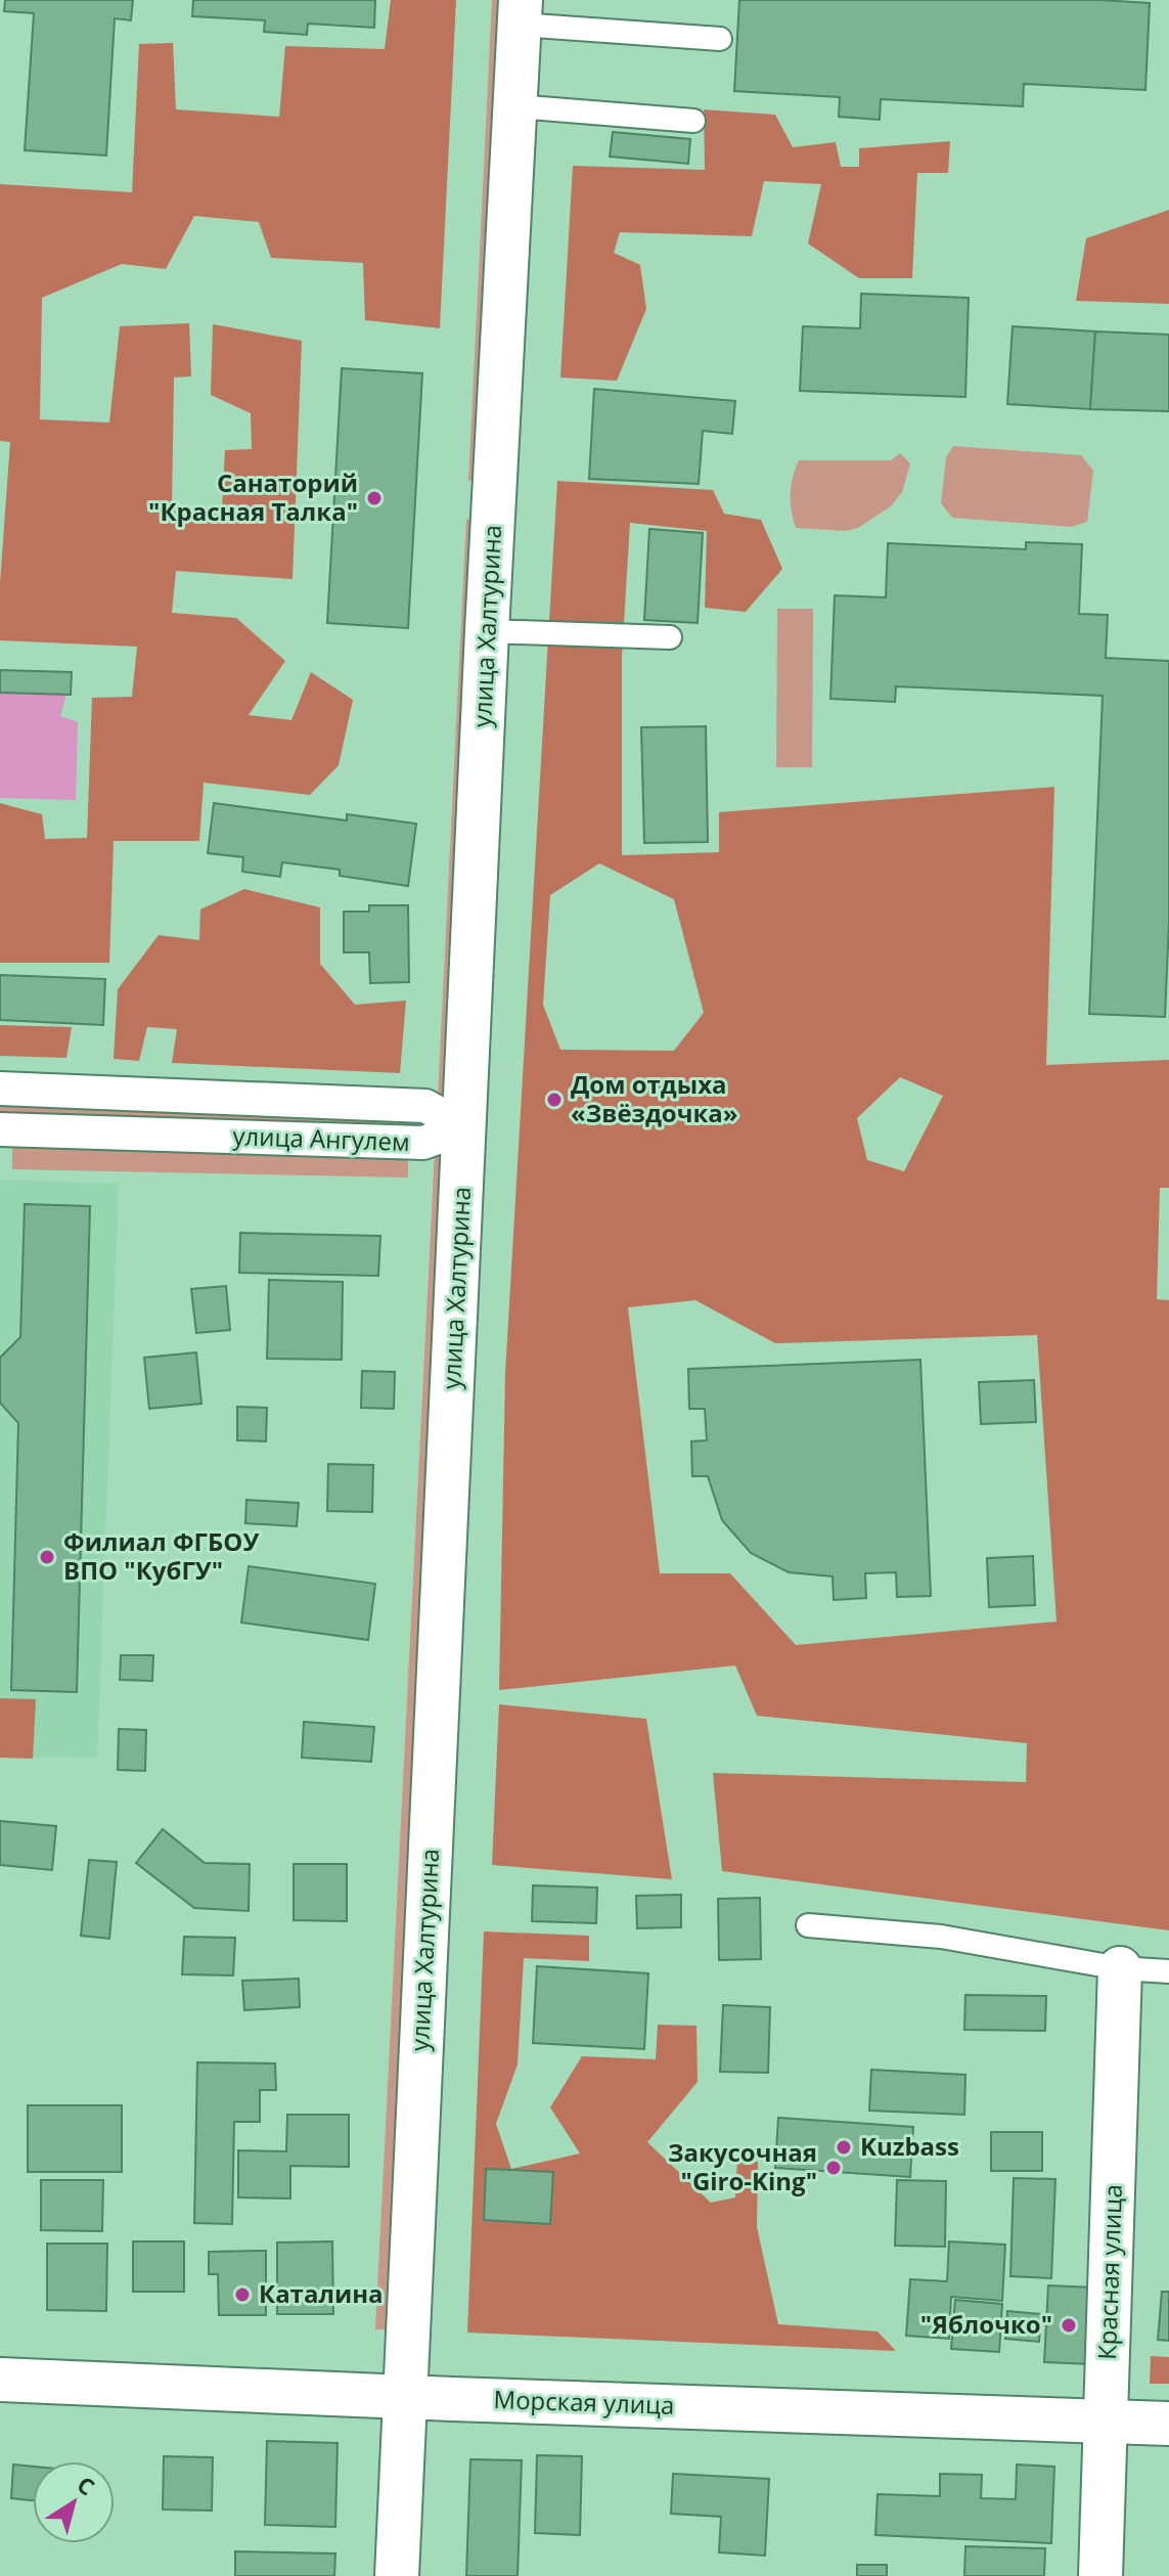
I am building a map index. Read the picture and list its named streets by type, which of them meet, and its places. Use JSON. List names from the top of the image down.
{
  "streets": {
    "street": [
      "улица Халтурина",
      "улица Ангулем",
      "Красная улица",
      "Морская улица"
    ]
  },
  "crossings": [
    ["улица Халтурина", "улица Ангулем"],
    ["улица Халтурина", "Морская улица"],
    ["Красная улица", "Морская улица"]
  ],
  "places": [
    "Санаторий \"Красная Талка\"",
    "Дом отдыха «Звёздочка»",
    "Филиал ФГБОУ ВПО \"КубГУ\"",
    "Kuzbass",
    "Закусочная \"Giro-King\"",
    "Каталина",
    "\"Яблочко\""
  ],
  "north": "top right"
}
